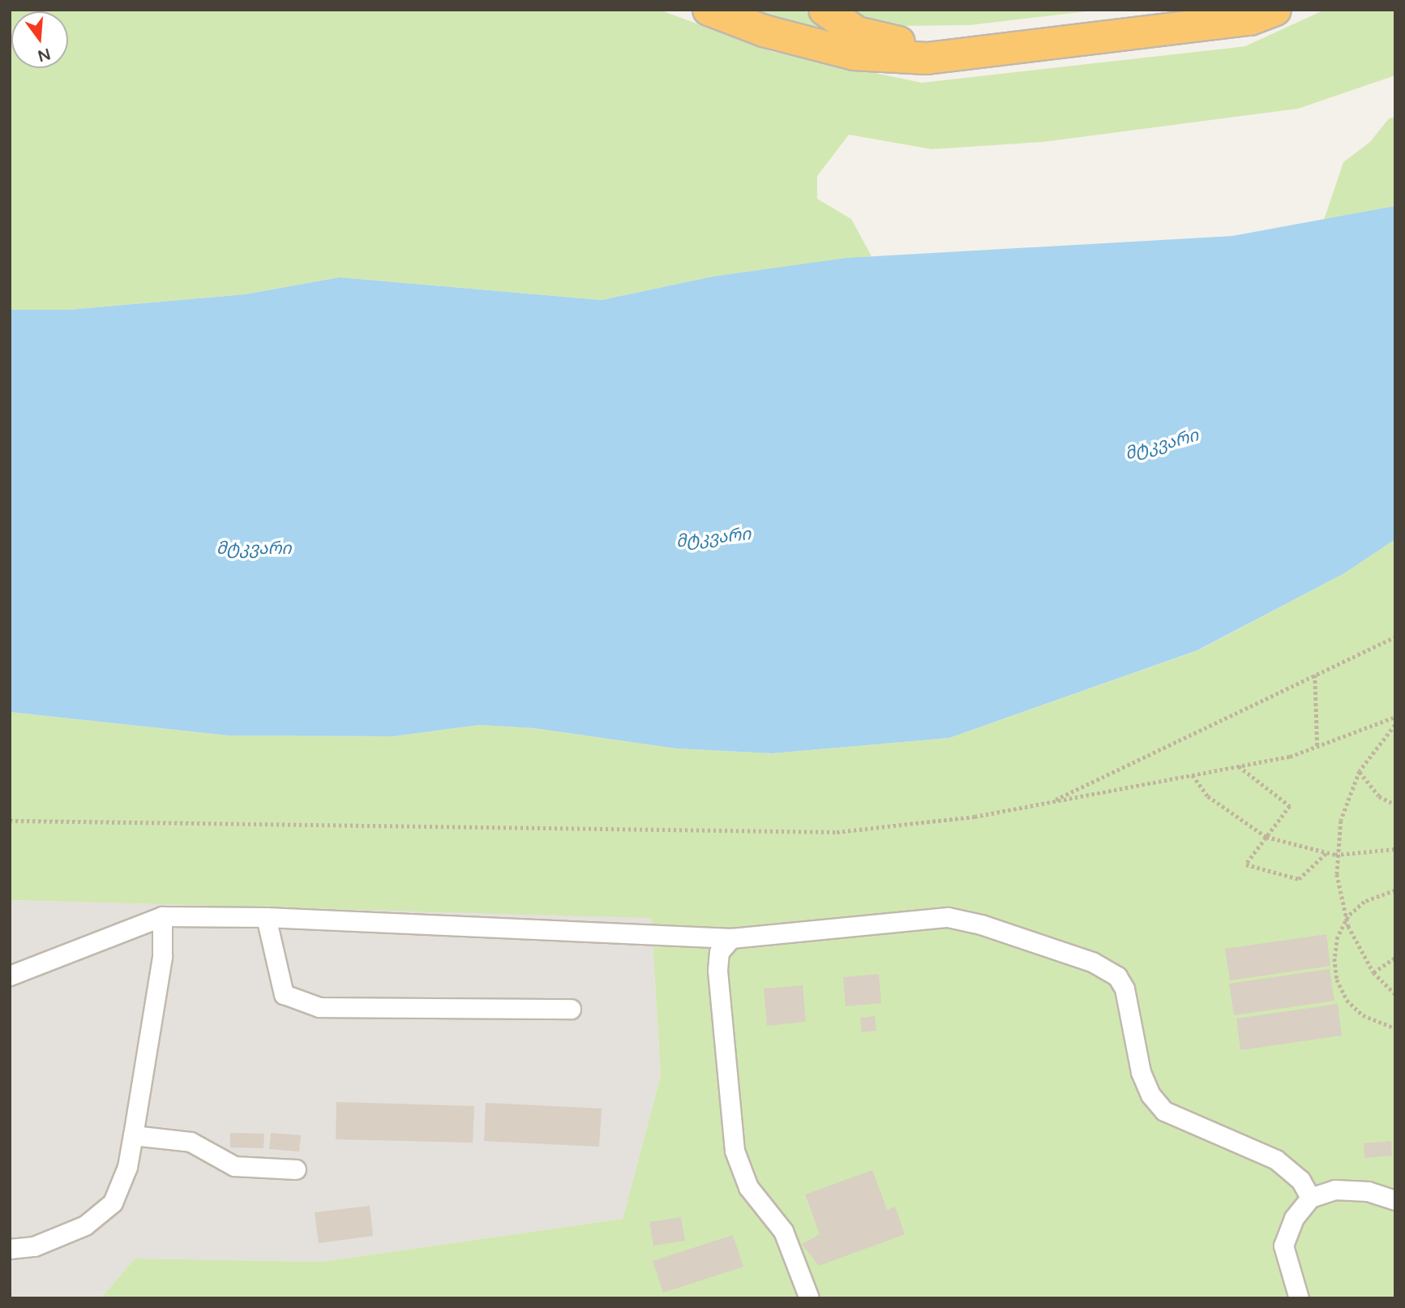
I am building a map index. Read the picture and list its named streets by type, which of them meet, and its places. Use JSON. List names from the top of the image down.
{
  "water": ["მტკვარი"],
  "north": "bottom"
}
